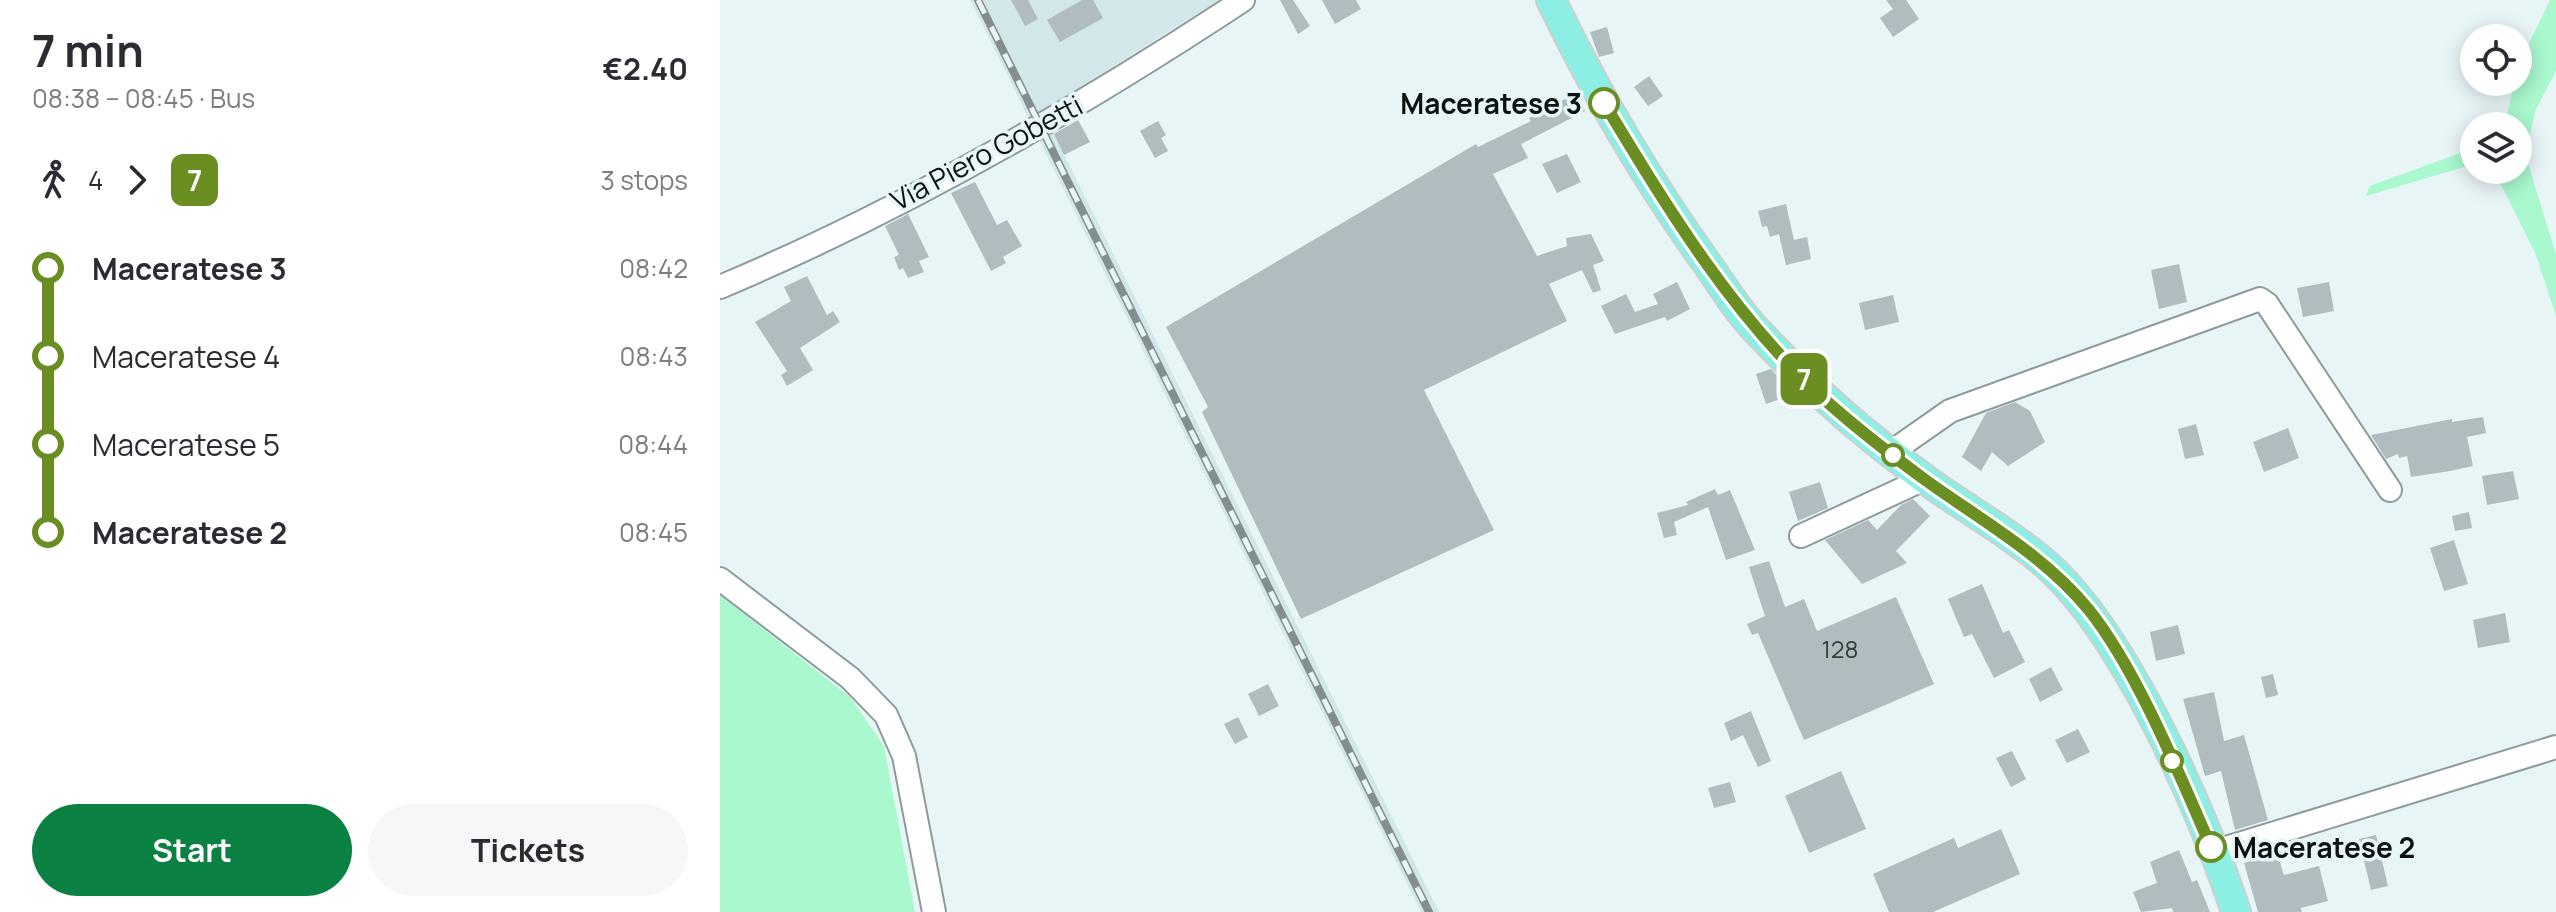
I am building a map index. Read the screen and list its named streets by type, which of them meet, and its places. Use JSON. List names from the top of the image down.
{
  "streets": {
    "street": ["Via Piero Gobetti"]
  },
  "places": ["Maceratese 3", "Maceratese 2"],
  "lines": ["bus line 7"],
  "house_numbers": ["128"],
  "page": {
    "heading": ["7 min", "08:38 – 08:45 · Bus", "€2.40"],
    "on_map": "7",
    "legs": ["4", "7", "3 stops"],
    "list": [
      {
        "name": "Maceratese 3",
        "value": "08:42"
      },
      {
        "name": "Maceratese 4",
        "value": "08:43"
      },
      {
        "name": "Maceratese 5",
        "value": "08:44"
      },
      {
        "name": "Maceratese 2",
        "value": "08:45"
      }
    ],
    "buttons": ["Start", "Tickets"]
  }
}
